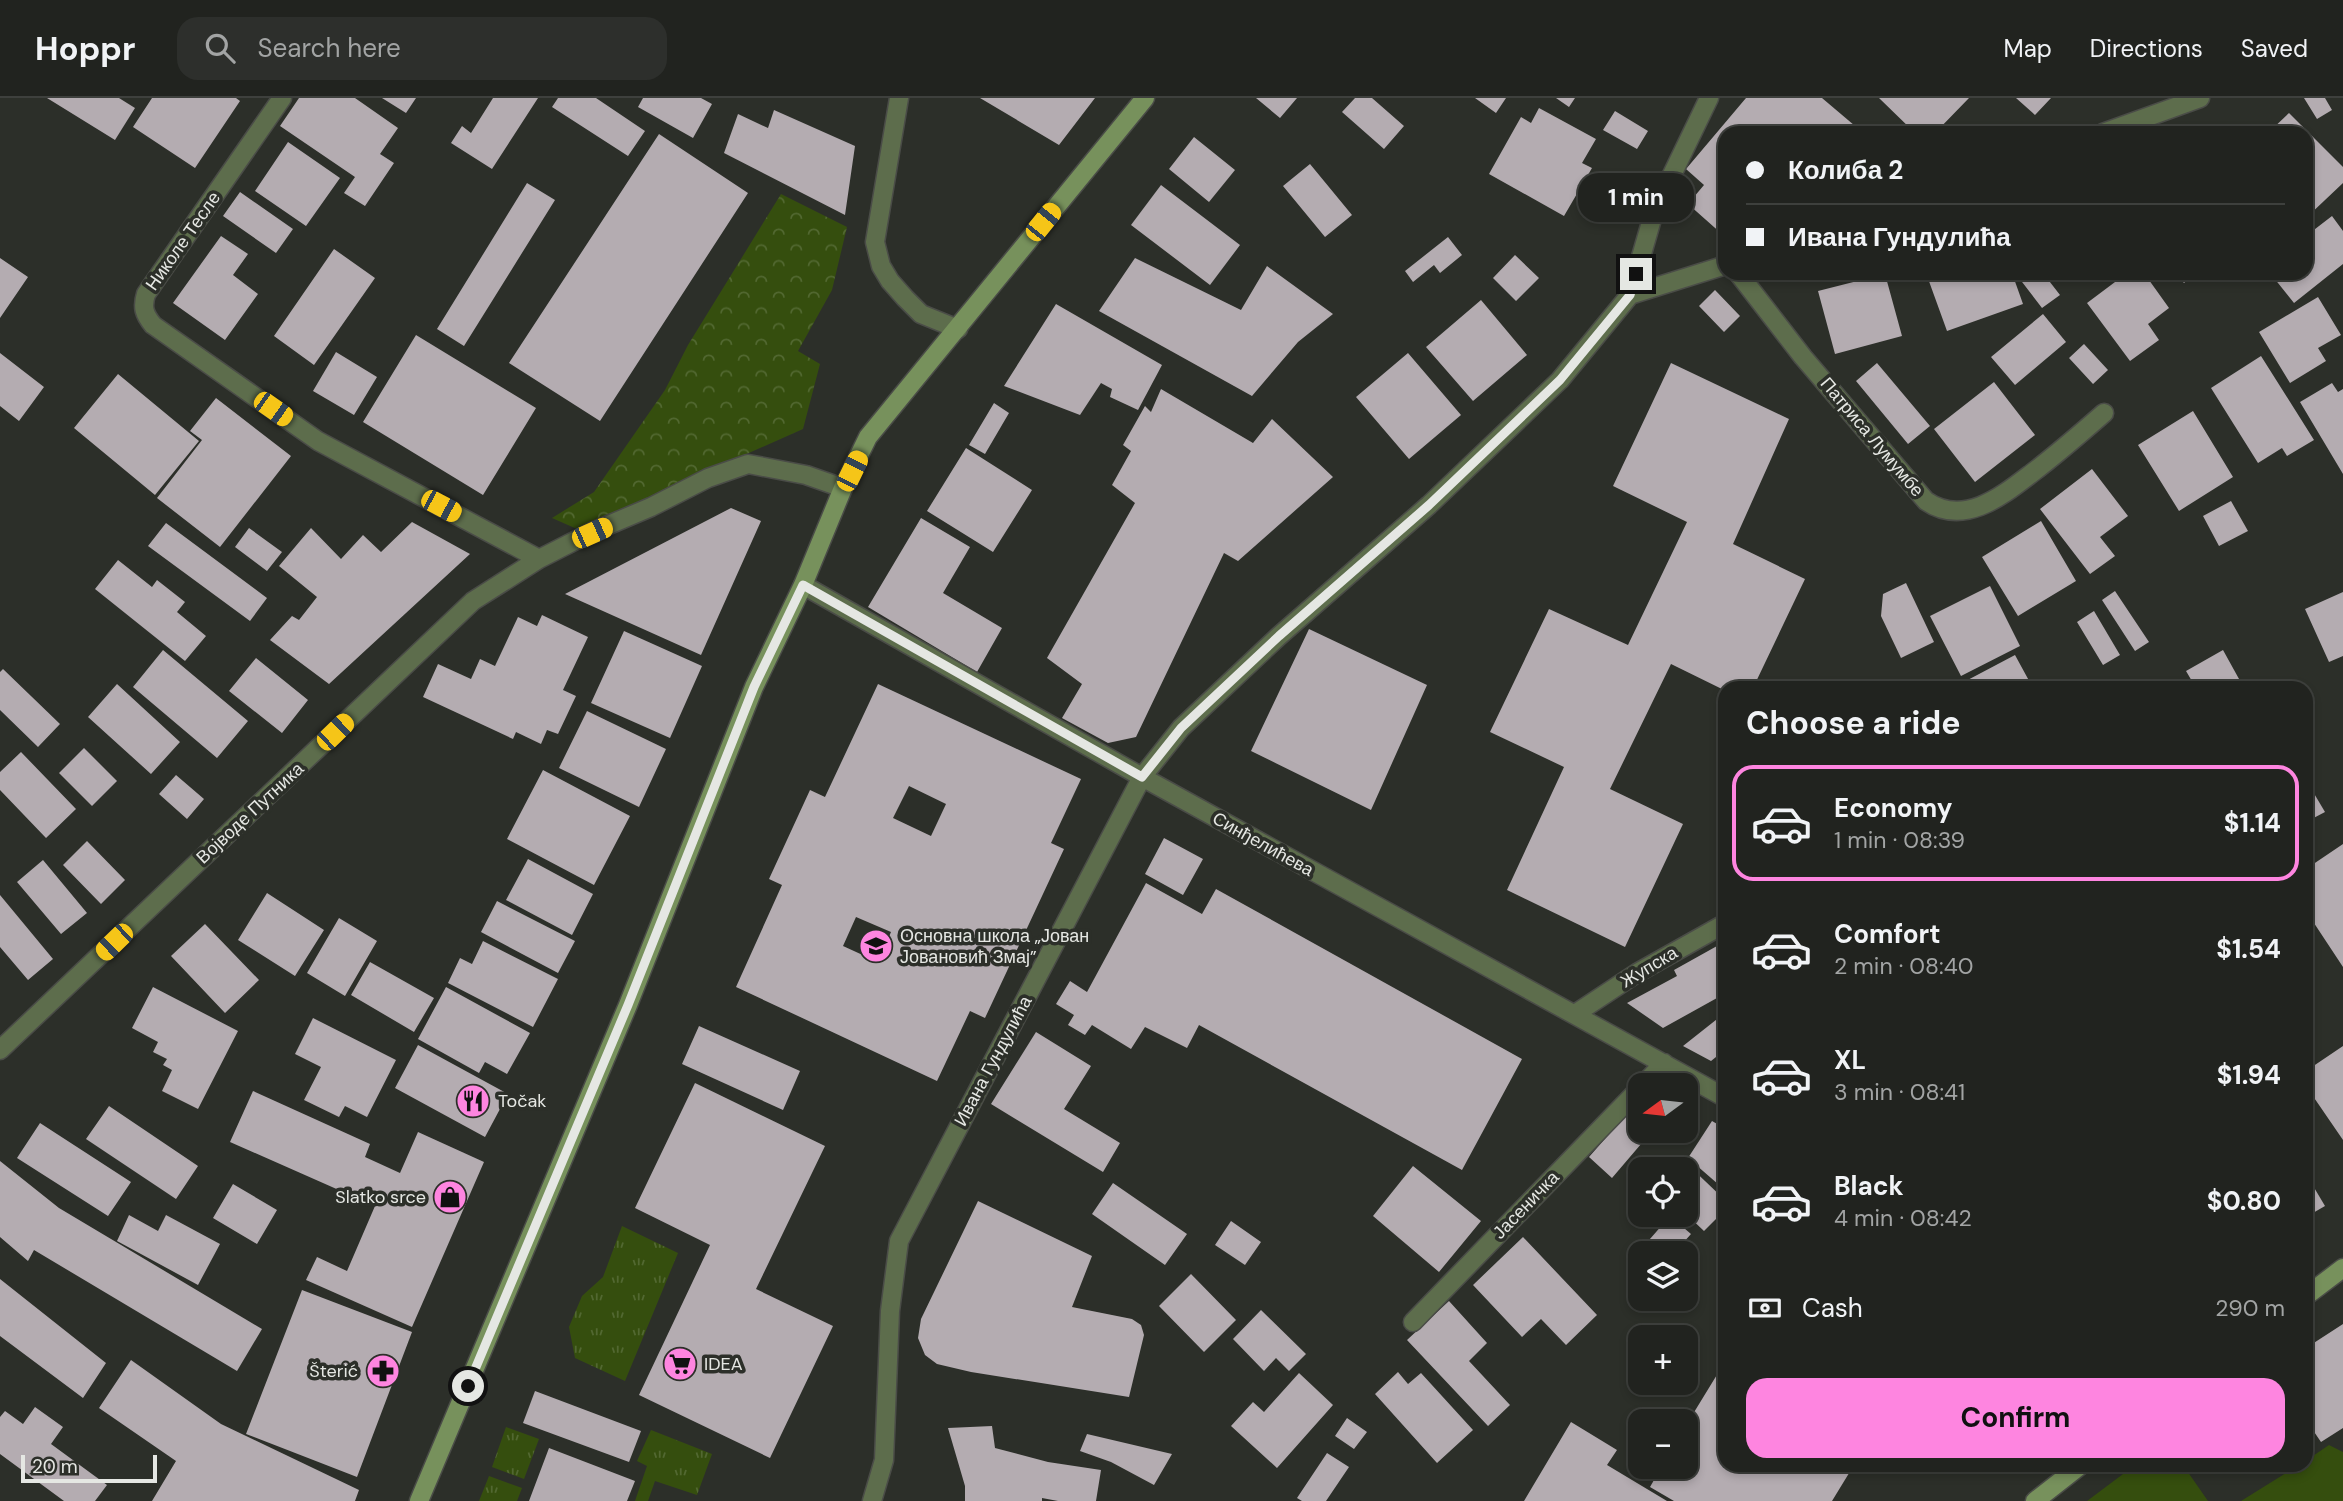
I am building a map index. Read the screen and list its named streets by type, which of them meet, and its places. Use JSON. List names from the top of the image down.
{
  "streets": {
    "street": [
      "Николе Тесле",
      "Патриса Лумумбе",
      "Војводе Путника",
      "Синђелићева",
      "Жупска",
      "Ивана Гундулића",
      "Јасеничка"
    ]
  },
  "crossings": [
    ["Николе Тесле", "Војводе Путника"],
    ["Синђелићева", "Жупска"],
    ["Синђелићева", "Ивана Гундулића"],
    ["Синђелићева", "Јасеничка"]
  ],
  "places": {
    "school or university": ["Основна школа „Јован Јовановић Змај”"],
    "restaurant": ["Točak"],
    "shop": ["Slatko srce"],
    "supermarket": ["IDEA"],
    "pharmacy": ["Šterić"]
  },
  "scale_bar": "20 m",
  "north": "left",
  "page": {
    "header": "Hoppr",
    "search": "Search here",
    "nav": ["Map", "Directions", "Saved"],
    "banner": ["Колиба 2", "Ивана Гундулића"],
    "bubble": "1 min",
    "heading": "Choose a ride",
    "list": [
      {
        "name": "Economy",
        "note": "1 min · 08:39",
        "value": "$1.14"
      },
      {
        "name": "Comfort",
        "note": "2 min · 08:40",
        "value": "$1.54"
      },
      {
        "name": "XL",
        "note": "3 min · 08:41",
        "value": "$1.94"
      },
      {
        "name": "Black",
        "note": "4 min · 08:42",
        "value": "$0.80"
      }
    ],
    "map_buttons": ["+", "−"],
    "pay": ["Cash", "290 m"],
    "buttons": "Confirm",
    "scale": "20 m"
  }
}
